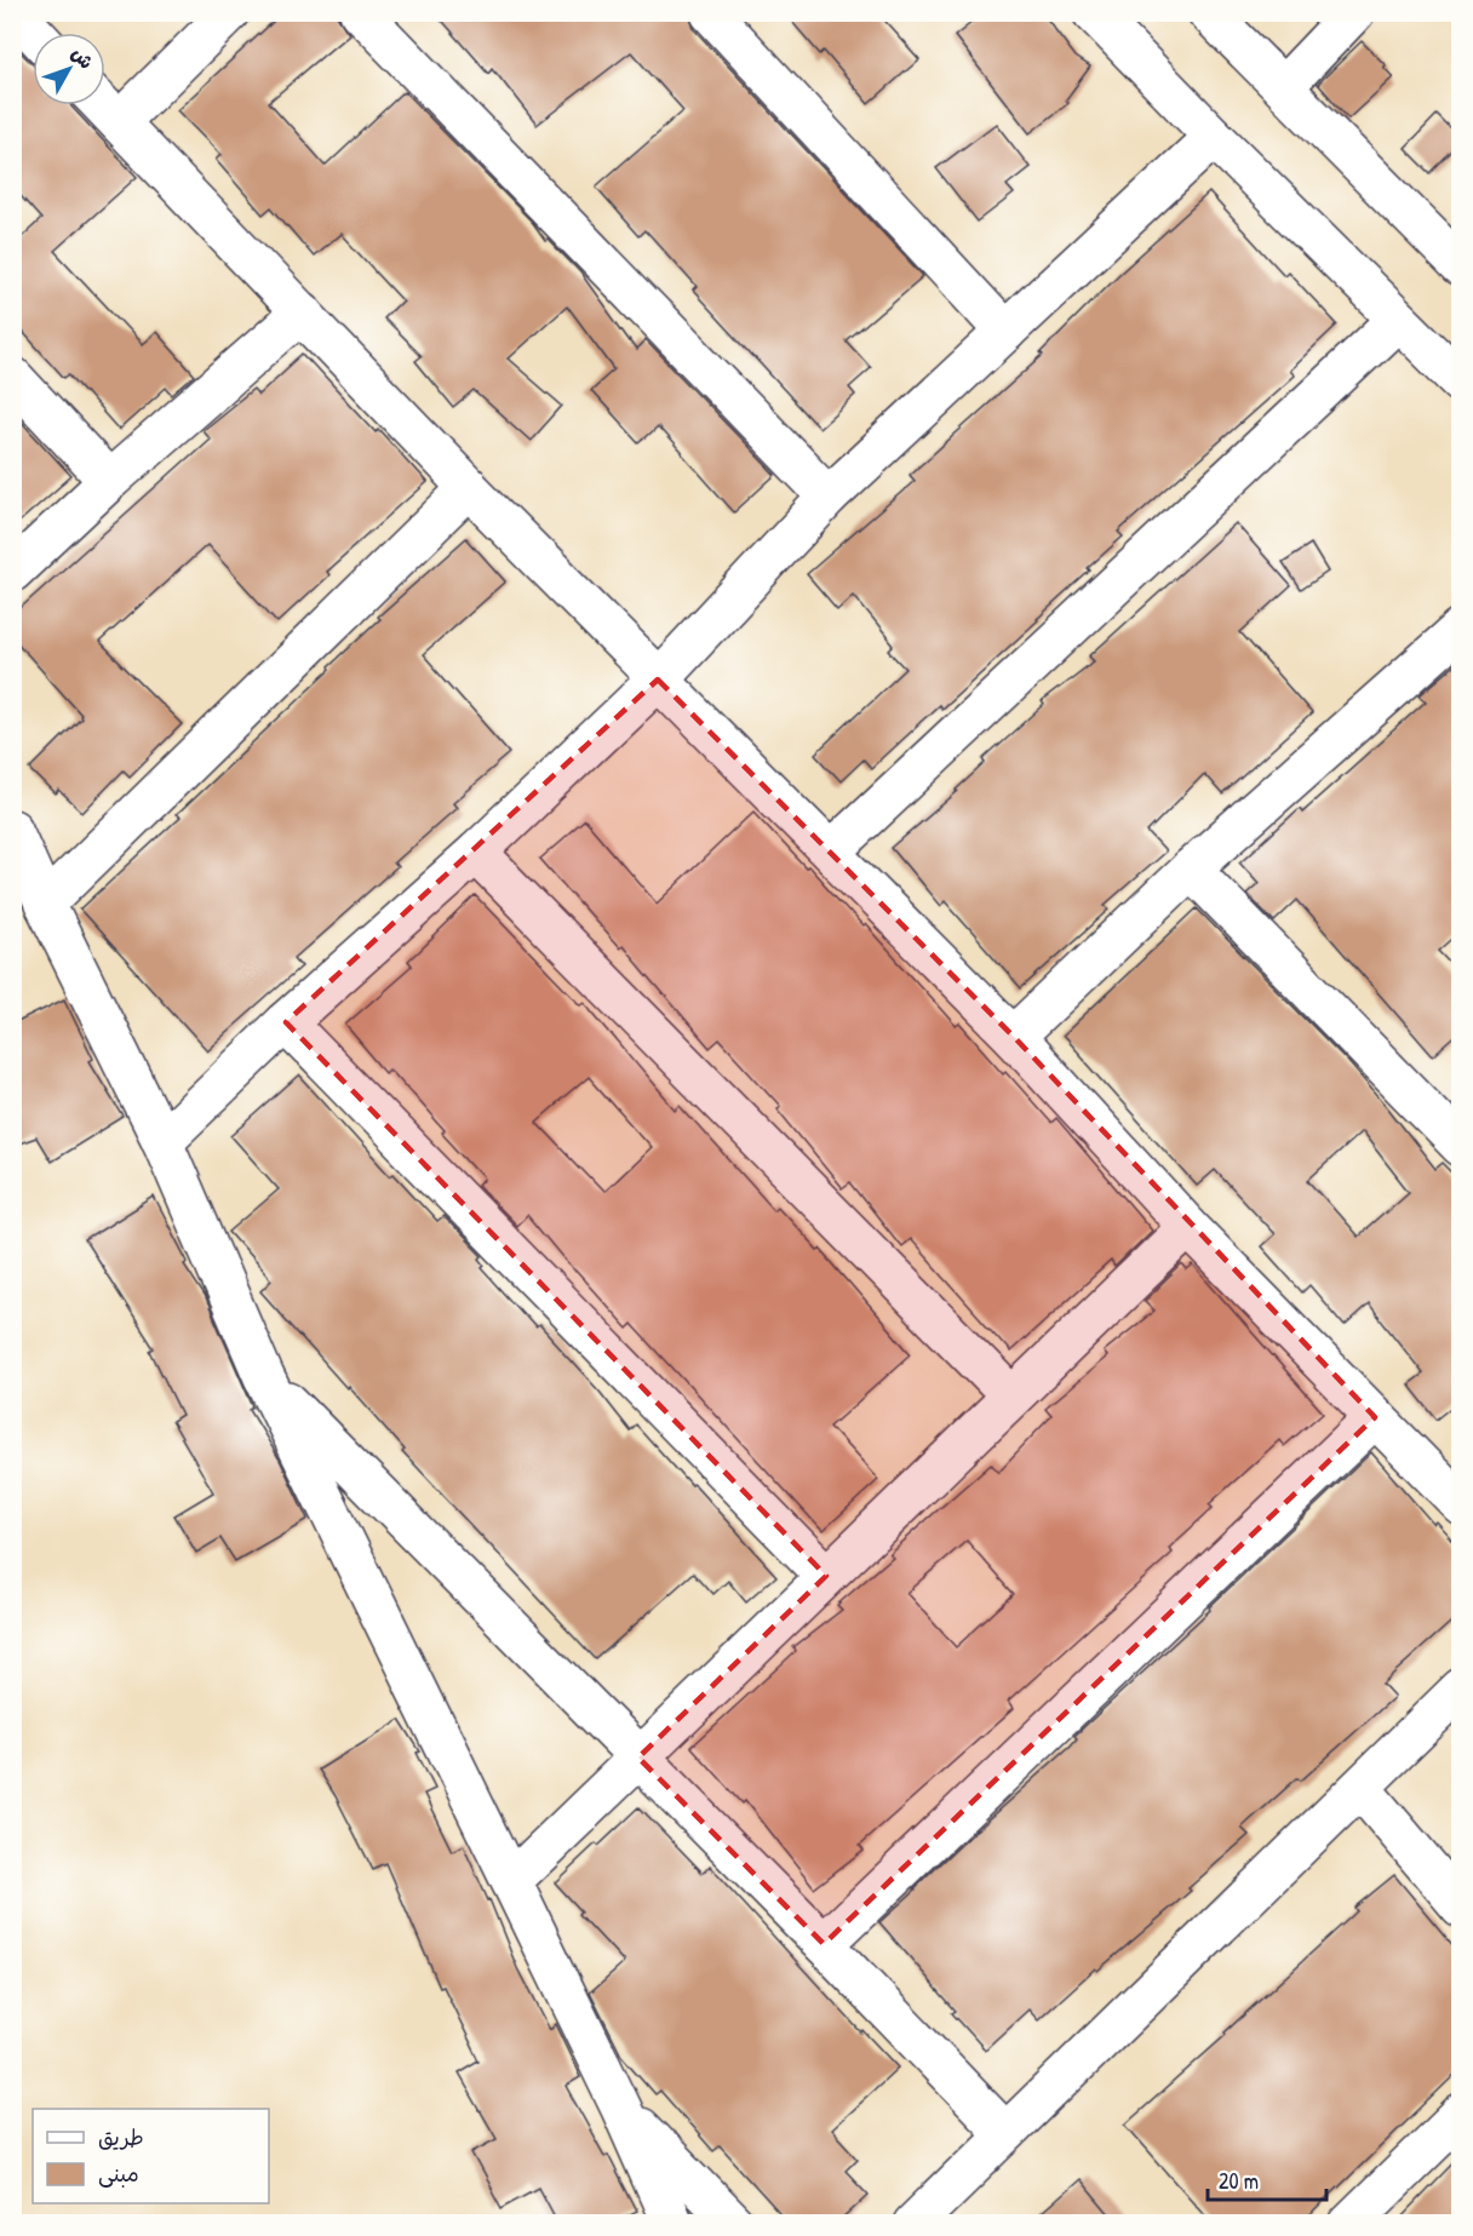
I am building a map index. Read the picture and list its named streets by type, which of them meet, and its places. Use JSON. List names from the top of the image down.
{
  "legend": ["طريق", "مبنى"],
  "scale_bar": "20 m",
  "north": "top right"
}
